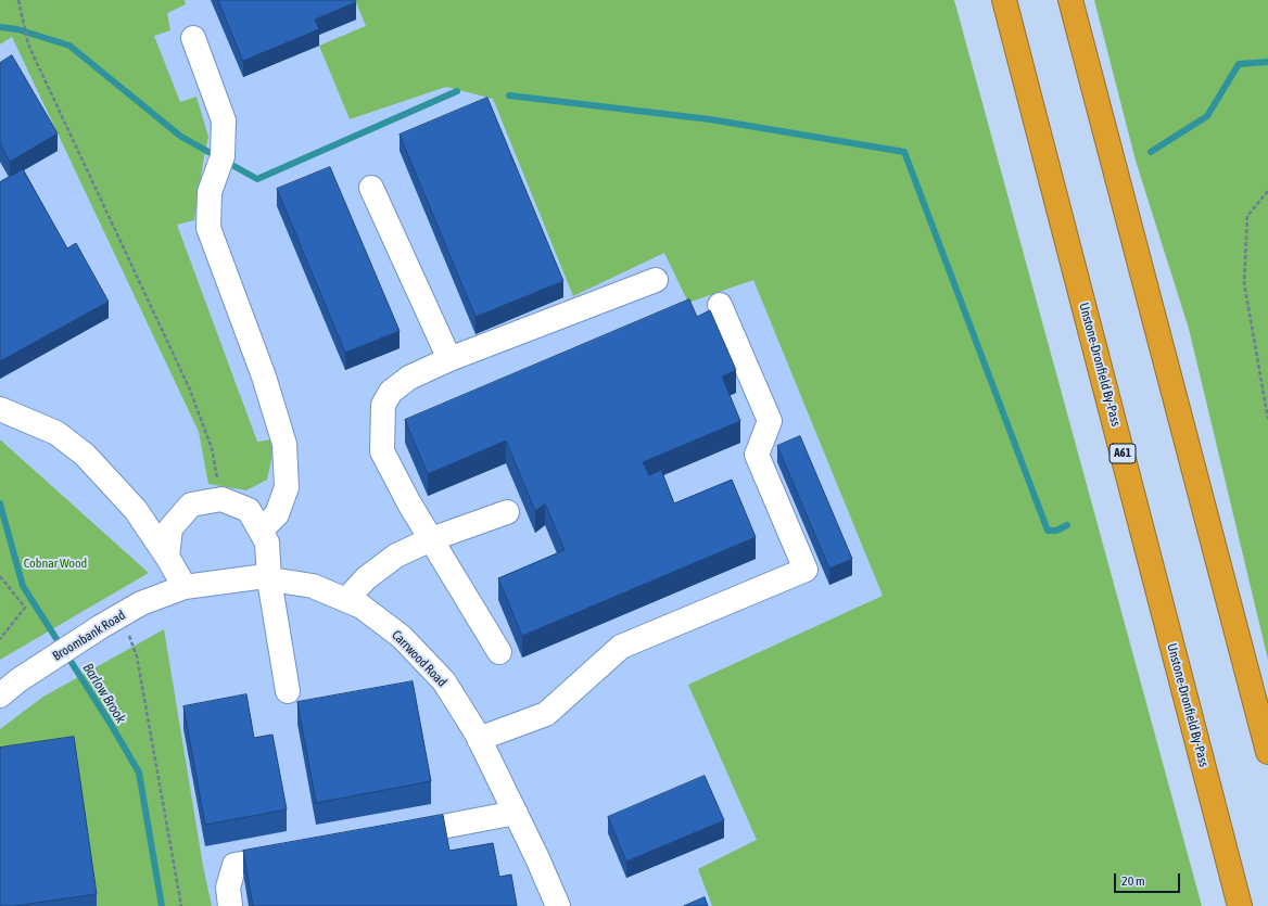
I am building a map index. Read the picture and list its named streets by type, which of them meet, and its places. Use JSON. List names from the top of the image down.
{
  "streets": {
    "highway": ["Unstone-Dronfield By-Pass", "A61"],
    "street": ["Broombank Road", "Carrwood Road"]
  },
  "crossings": [
    ["Broombank Road", "Carrwood Road"]
  ],
  "water": ["Barlow Brook"],
  "parks": ["Cobnar Wood"],
  "scale_bar": "20 m"
}
